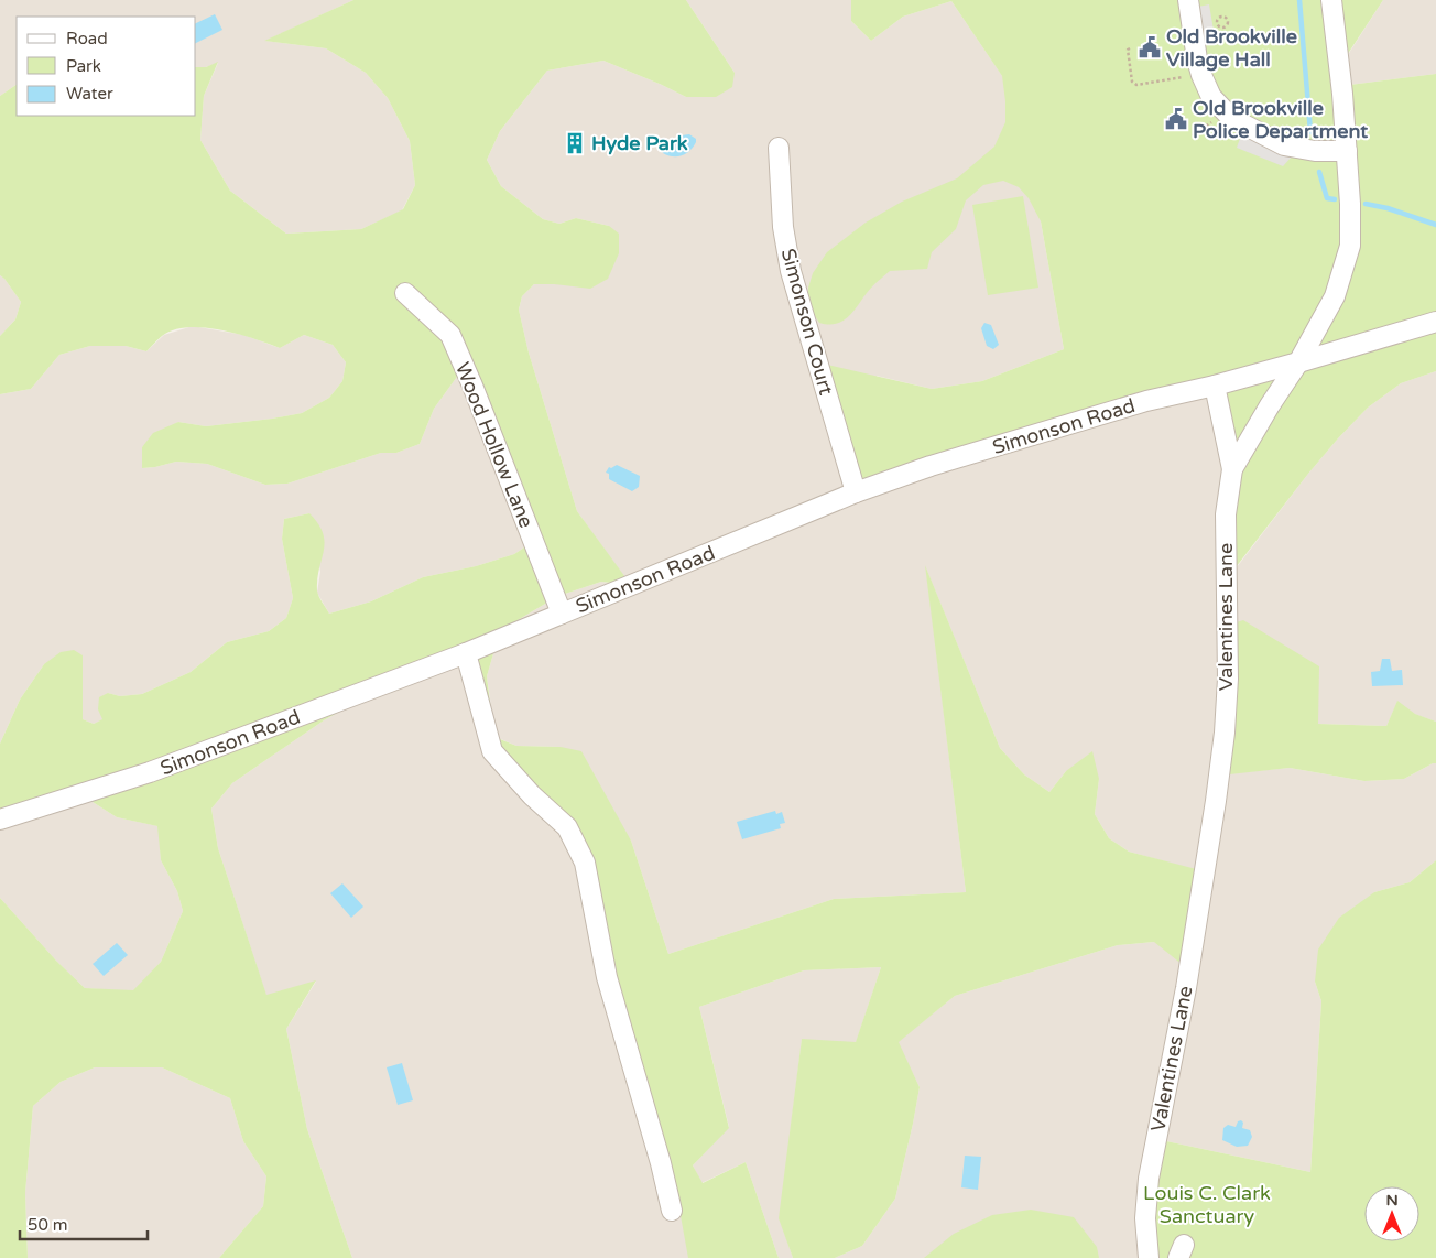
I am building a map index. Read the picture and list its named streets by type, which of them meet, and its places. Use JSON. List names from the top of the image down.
{
  "streets": {
    "street": [
      "Simonson Court",
      "Simonson Road",
      "Wood Hollow Lane",
      "Valentines Lane"
    ]
  },
  "crossings": [
    ["Simonson Court", "Simonson Road"],
    ["Simonson Road", "Wood Hollow Lane"],
    ["Simonson Road", "Valentines Lane"]
  ],
  "parks": ["Louis C. Clark Sanctuary"],
  "places": {
    "public building": ["Old Brookville Village Hall", "Old Brookville Police Department"],
    "building": ["Hyde Park"]
  },
  "legend": ["Road", "Park", "Water"],
  "scale_bar": "50 m",
  "north": "top"
}
